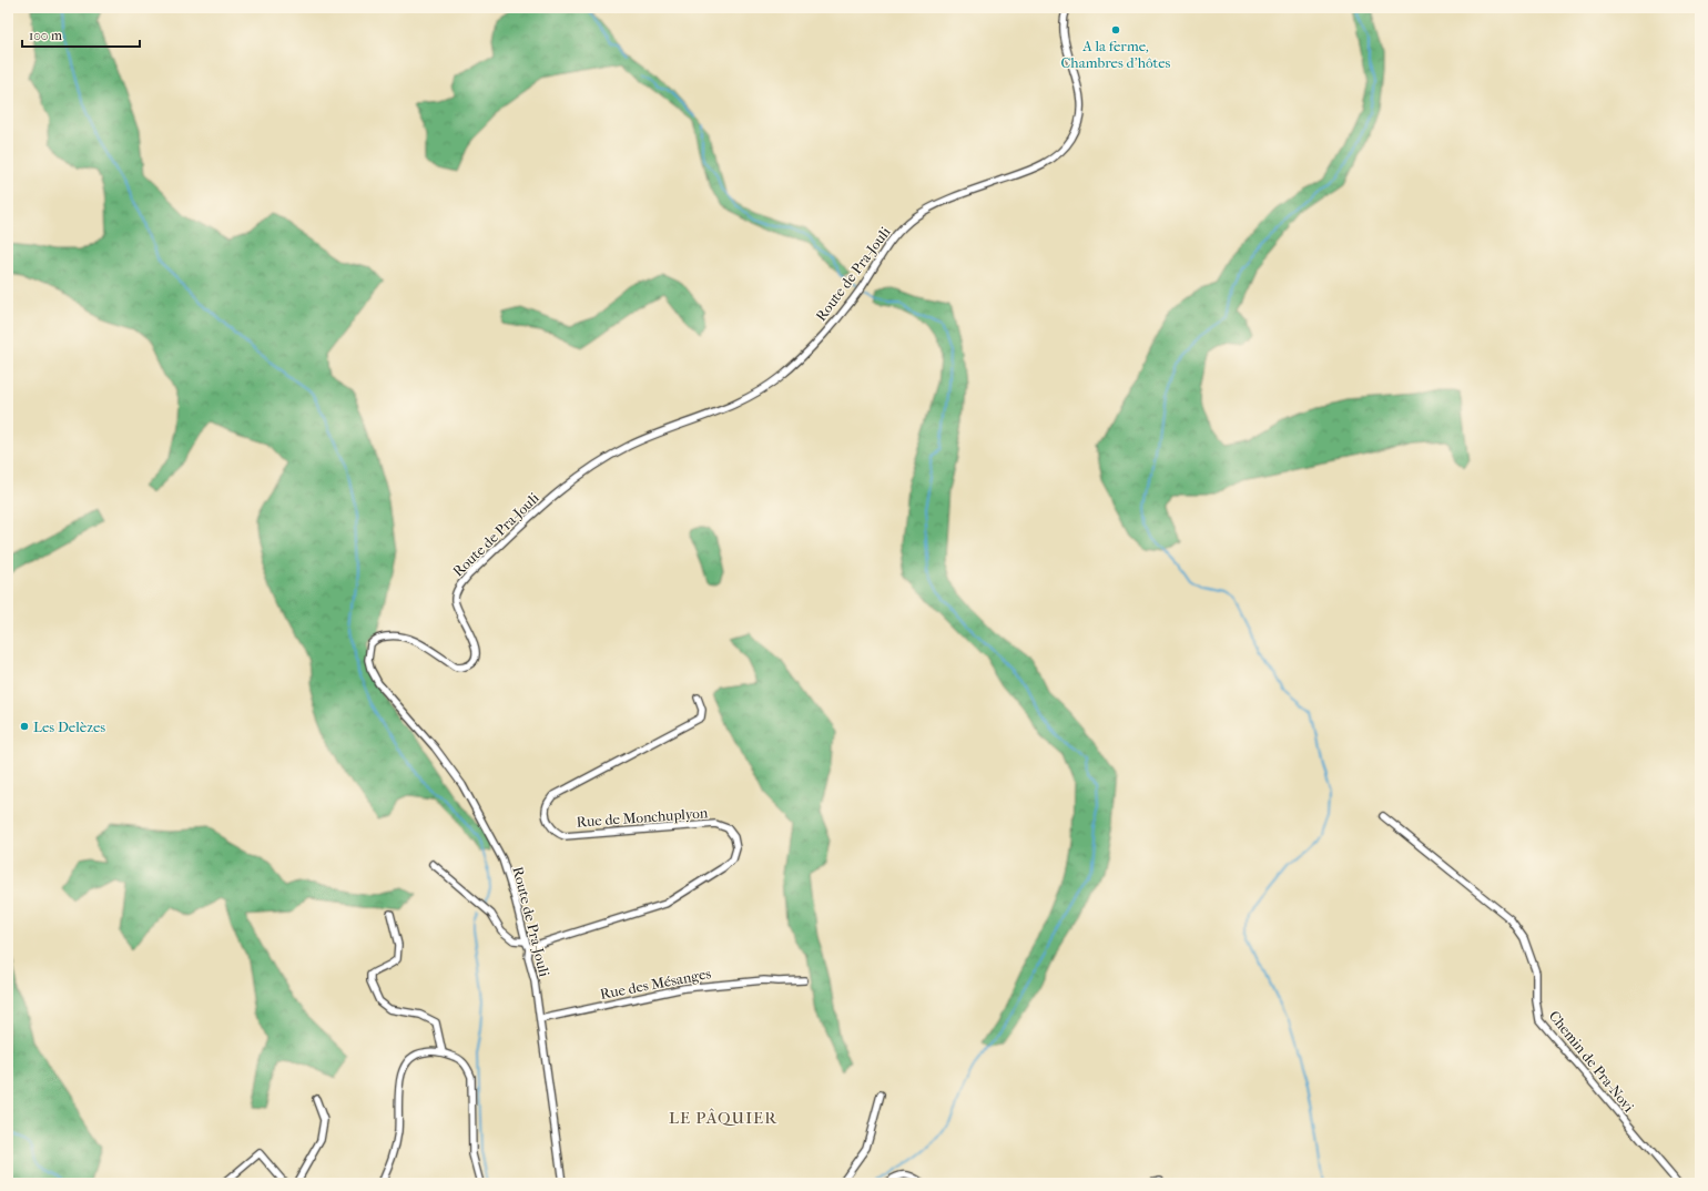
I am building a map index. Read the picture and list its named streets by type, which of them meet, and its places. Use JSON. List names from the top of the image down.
{
  "streets": {
    "street": [
      "Route de Pra-Jouli",
      "Rue de Monchuplyon",
      "Rue des Mésanges",
      "Chemin de Pra-Novi"
    ]
  },
  "crossings": [
    ["Route de Pra-Jouli", "Rue de Monchuplyon"],
    ["Route de Pra-Jouli", "Rue des Mésanges"]
  ],
  "districts": ["LE PÂQUIER"],
  "places": ["A la ferme, Chambres d'hôtes", "Les Delèzes"],
  "scale_bar": "100 m"
}
